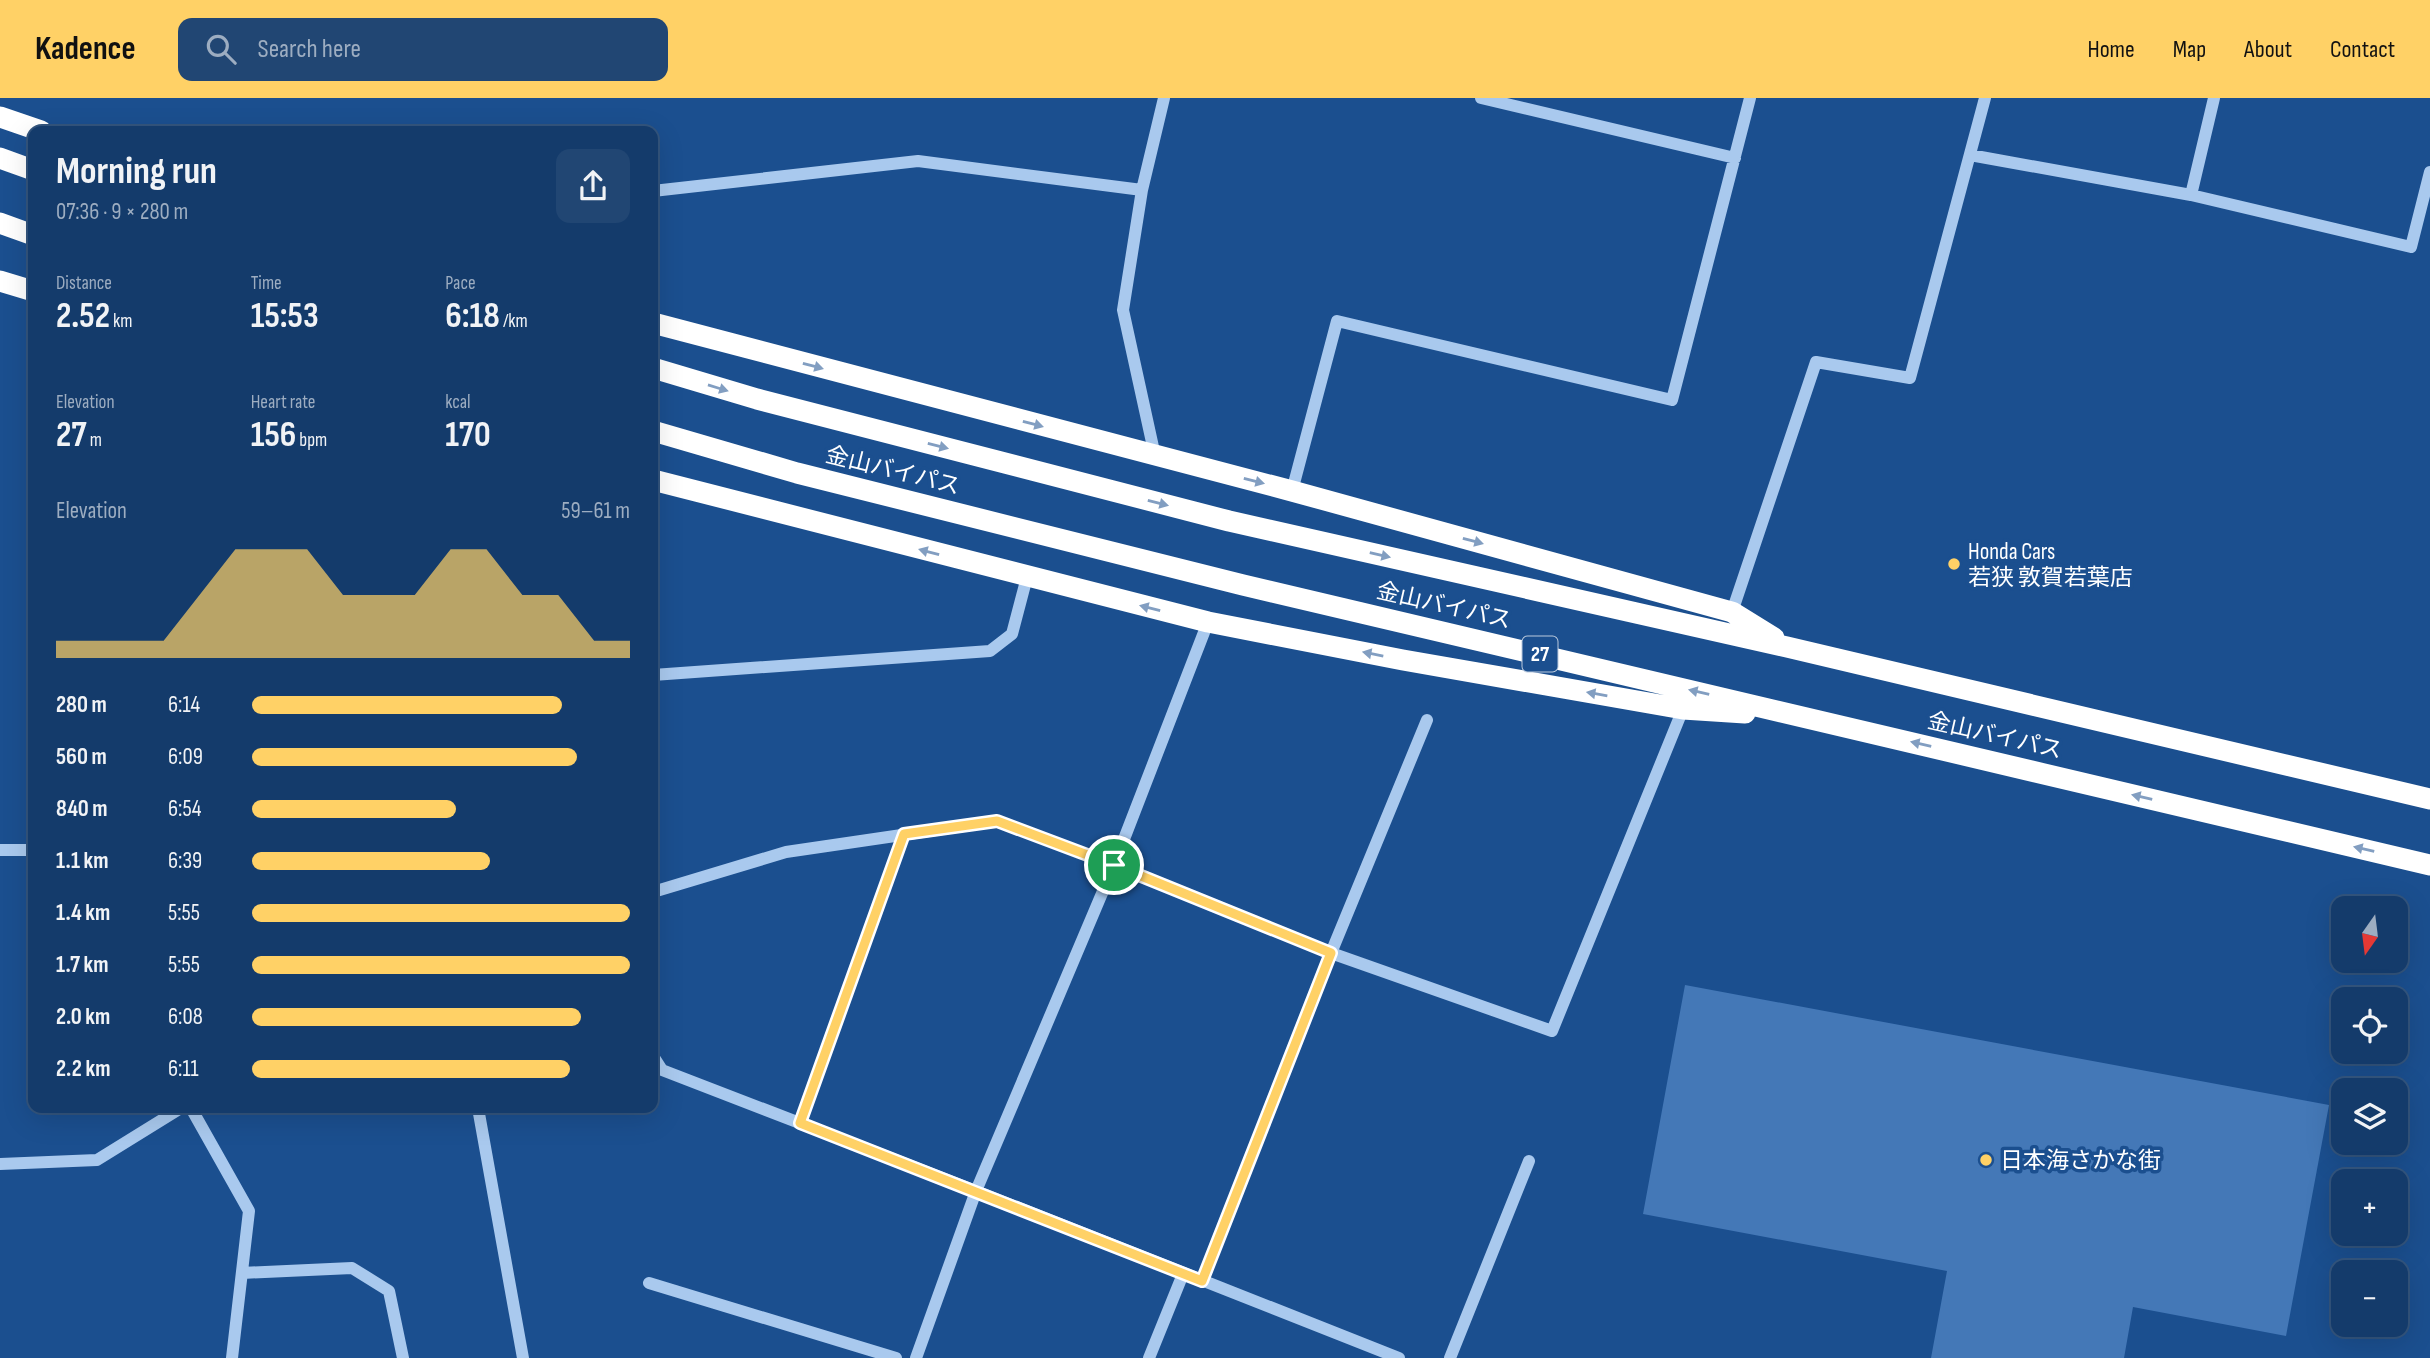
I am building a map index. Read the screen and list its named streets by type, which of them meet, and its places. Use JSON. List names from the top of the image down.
{
  "streets": {
    "highway": ["金山バイパス", "27"]
  },
  "places": ["Honda Cars 若狭 敦賀若葉店", "日本海さかな街"],
  "north": "bottom",
  "page": {
    "header": "Kadence",
    "search": "Search here",
    "nav": [
      "Home",
      "Map",
      "About",
      "Contact"
    ],
    "heading": ["Morning run", "07:36 · 9 × 280 m"],
    "stats": [
      ["Distance", "2.52 km"],
      ["Time", "15:53"],
      ["Pace", "6:18 /km"],
      ["Elevation", "27 m"],
      ["Heart rate", "156 bpm"],
      ["kcal", "170"]
    ],
    "chart": ["Elevation", "59–61 m"],
    "list": [
      {
        "name": "280 m",
        "note": "6:14"
      },
      {
        "name": "560 m",
        "note": "6:09"
      },
      {
        "name": "840 m",
        "note": "6:54"
      },
      {
        "name": "1.1 km",
        "note": "6:39"
      },
      {
        "name": "1.4 km",
        "note": "5:55"
      },
      {
        "name": "1.7 km",
        "note": "5:55"
      },
      {
        "name": "2.0 km",
        "note": "6:08"
      },
      {
        "name": "2.2 km",
        "note": "6:11"
      }
    ],
    "map_buttons": ["+", "−"]
  }
}
